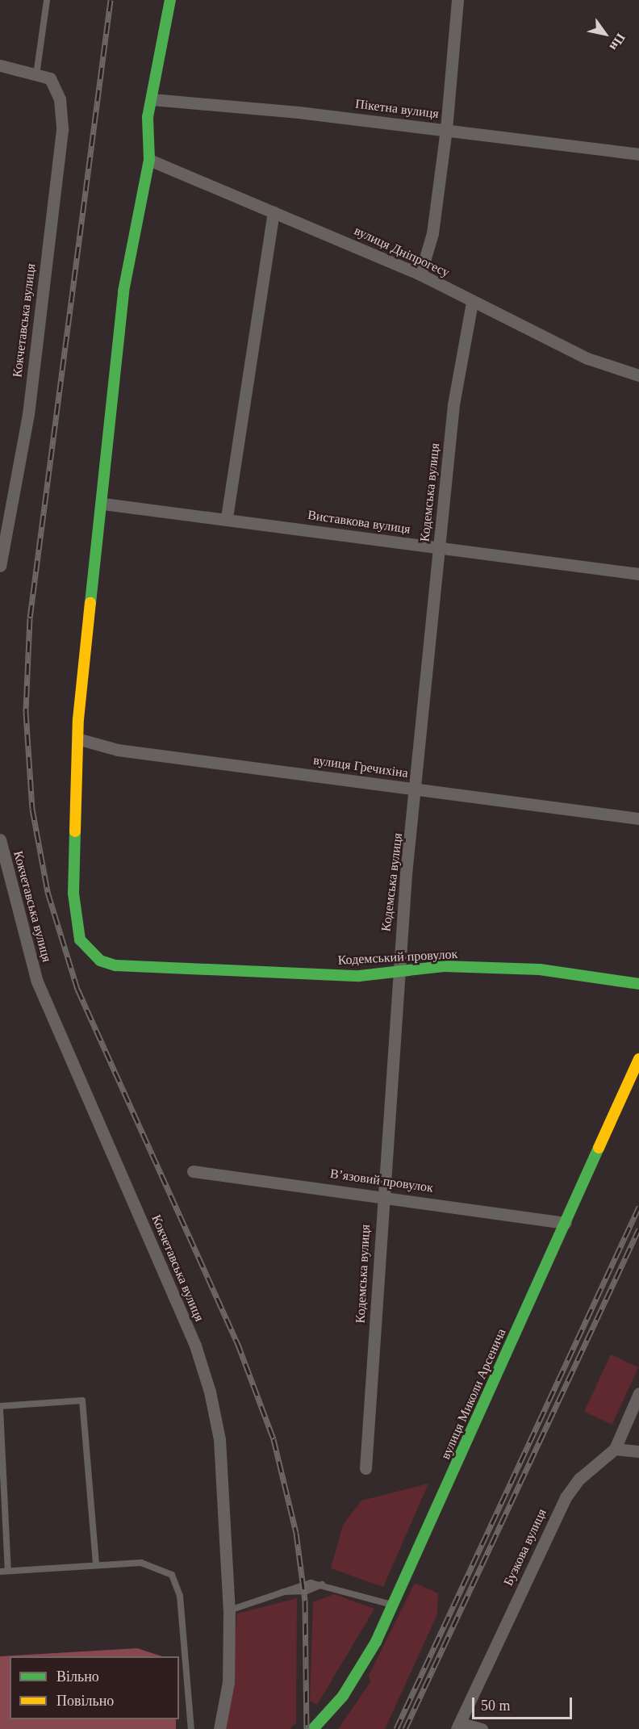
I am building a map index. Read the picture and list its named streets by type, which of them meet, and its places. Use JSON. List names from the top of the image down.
{
  "streets": {
    "street": [
      "Пікетна вулиця",
      "вулиця Дніпрогесу",
      "Кокчетавська вулиця",
      "Кодемська вулиця",
      "Виставкова вулиця",
      "вулиця Гречихіна",
      "Кодемський провулок",
      "Вʼязовий провулок",
      "вулиця Миколи Арсенича",
      "Бузкова вулиця"
    ]
  },
  "crossings": [
    ["вулиця Дніпрогесу", "Кодемська вулиця"],
    ["Кодемська вулиця", "Виставкова вулиця"],
    ["Кодемська вулиця", "вулиця Гречихіна"],
    ["Кодемська вулиця", "Кодемський провулок"],
    ["Кодемська вулиця", "Вʼязовий провулок"],
    ["вулиця Гречихіна", "Кодемський провулок"],
    ["Вʼязовий провулок", "вулиця Миколи Арсенича"]
  ],
  "legend": ["Вільно", "Повільно"],
  "scale_bar": "50 m",
  "north": "bottom right"
}
